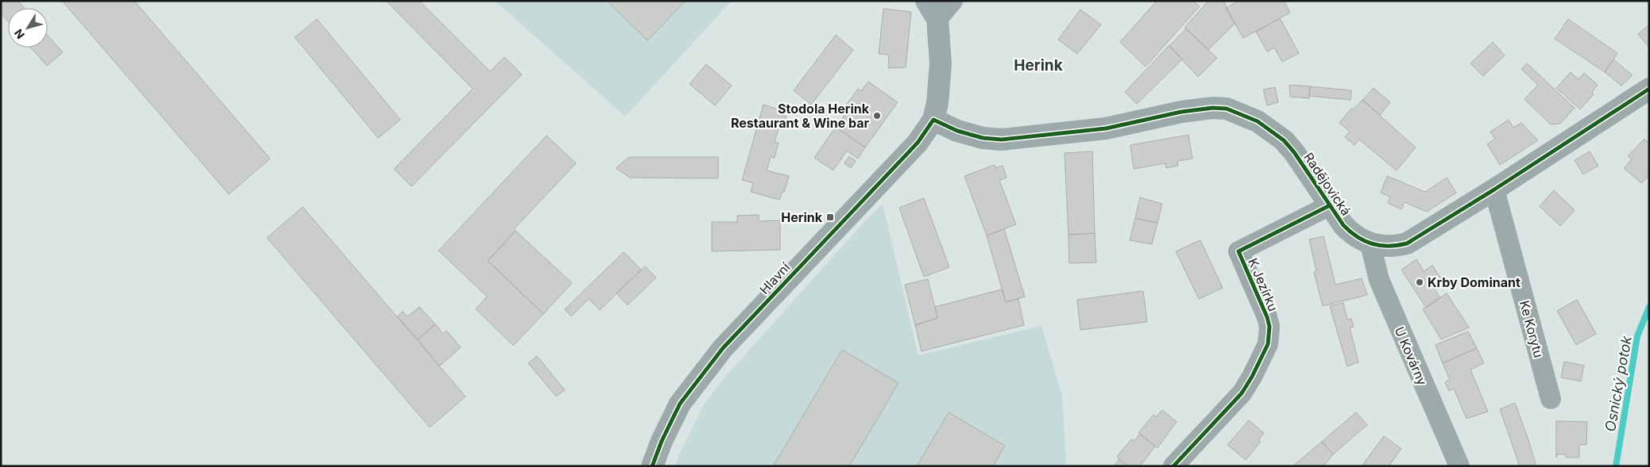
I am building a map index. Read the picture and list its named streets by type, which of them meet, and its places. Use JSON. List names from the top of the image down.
{
  "streets": {
    "street": [
      "Radějovická",
      "Hlavní",
      "K Jezírku",
      "Ke Korytu",
      "U Kovárny"
    ]
  },
  "crossings": [
    ["Radějovická", "Hlavní"],
    ["Radějovická", "K Jezírku"],
    ["Radějovická", "Ke Korytu"],
    ["Radějovická", "U Kovárny"]
  ],
  "districts": ["Herink"],
  "water": ["Osnický potok"],
  "places": {
    "other": ["Stodola Herink Restaurant & Wine bar", "Krby Dominant"],
    "transit": ["Herink"]
  },
  "north": "bottom left"
}
